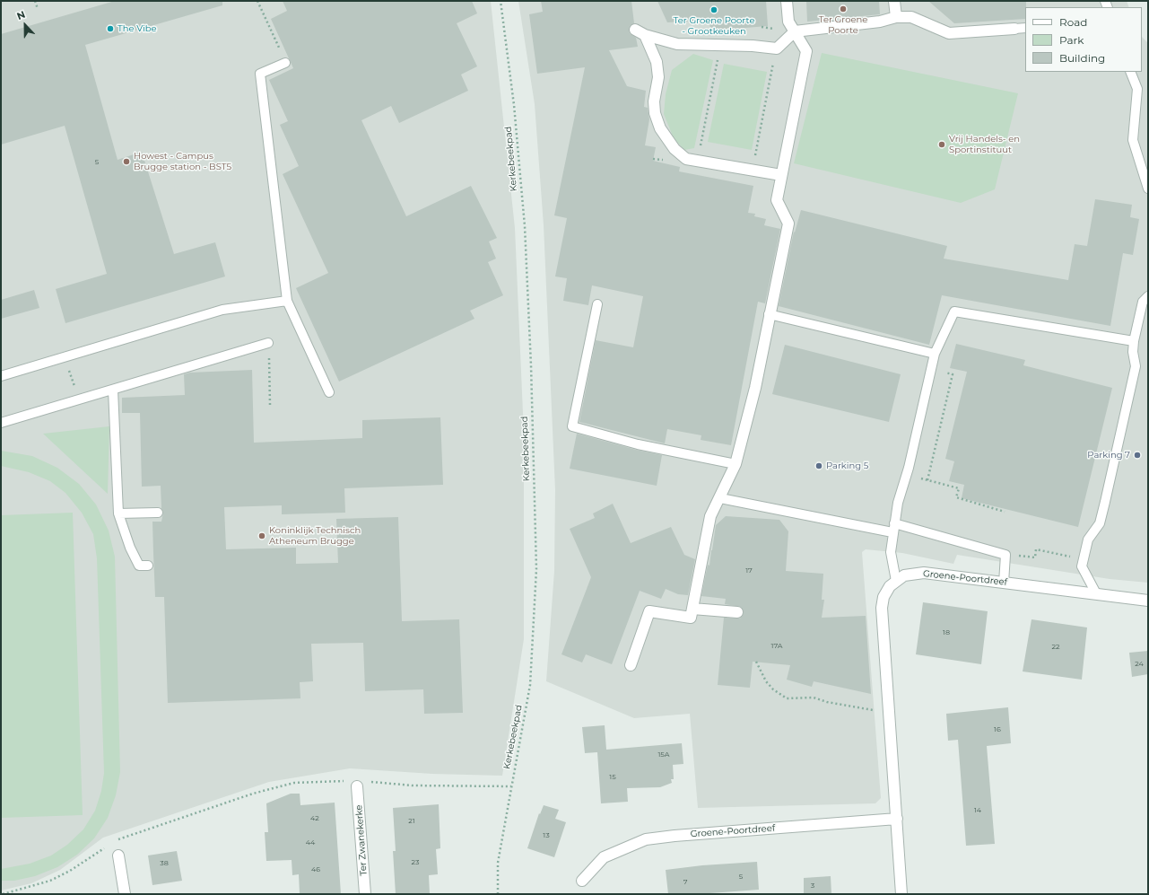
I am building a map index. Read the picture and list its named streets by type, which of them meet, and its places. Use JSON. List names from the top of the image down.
{
  "streets": {
    "street": ["Groene-Poortdreef", "Ter Zwanekerke"],
    "path": ["Kerkebeekpad"]
  },
  "places": [
    "Ter Groene Poorte",
    "Ter Groene Poorte - Grootkeuken",
    "The Vibe",
    "Vrij Handels- en Sportinstituut",
    "Howest - Campus Brugge station - BST5",
    "Parking 7",
    "Parking 5",
    "Koninklijk Technisch Atheneum Brugge"
  ],
  "house_numbers": [
    "5",
    "17",
    "18",
    "17A",
    "22",
    "24",
    "16",
    "15A",
    "15",
    "14",
    "42",
    "21",
    "13",
    "44",
    "23",
    "38",
    "46",
    "5",
    "7",
    "3"
  ],
  "legend": ["Road", "Park", "Building"],
  "north": "top"
}
